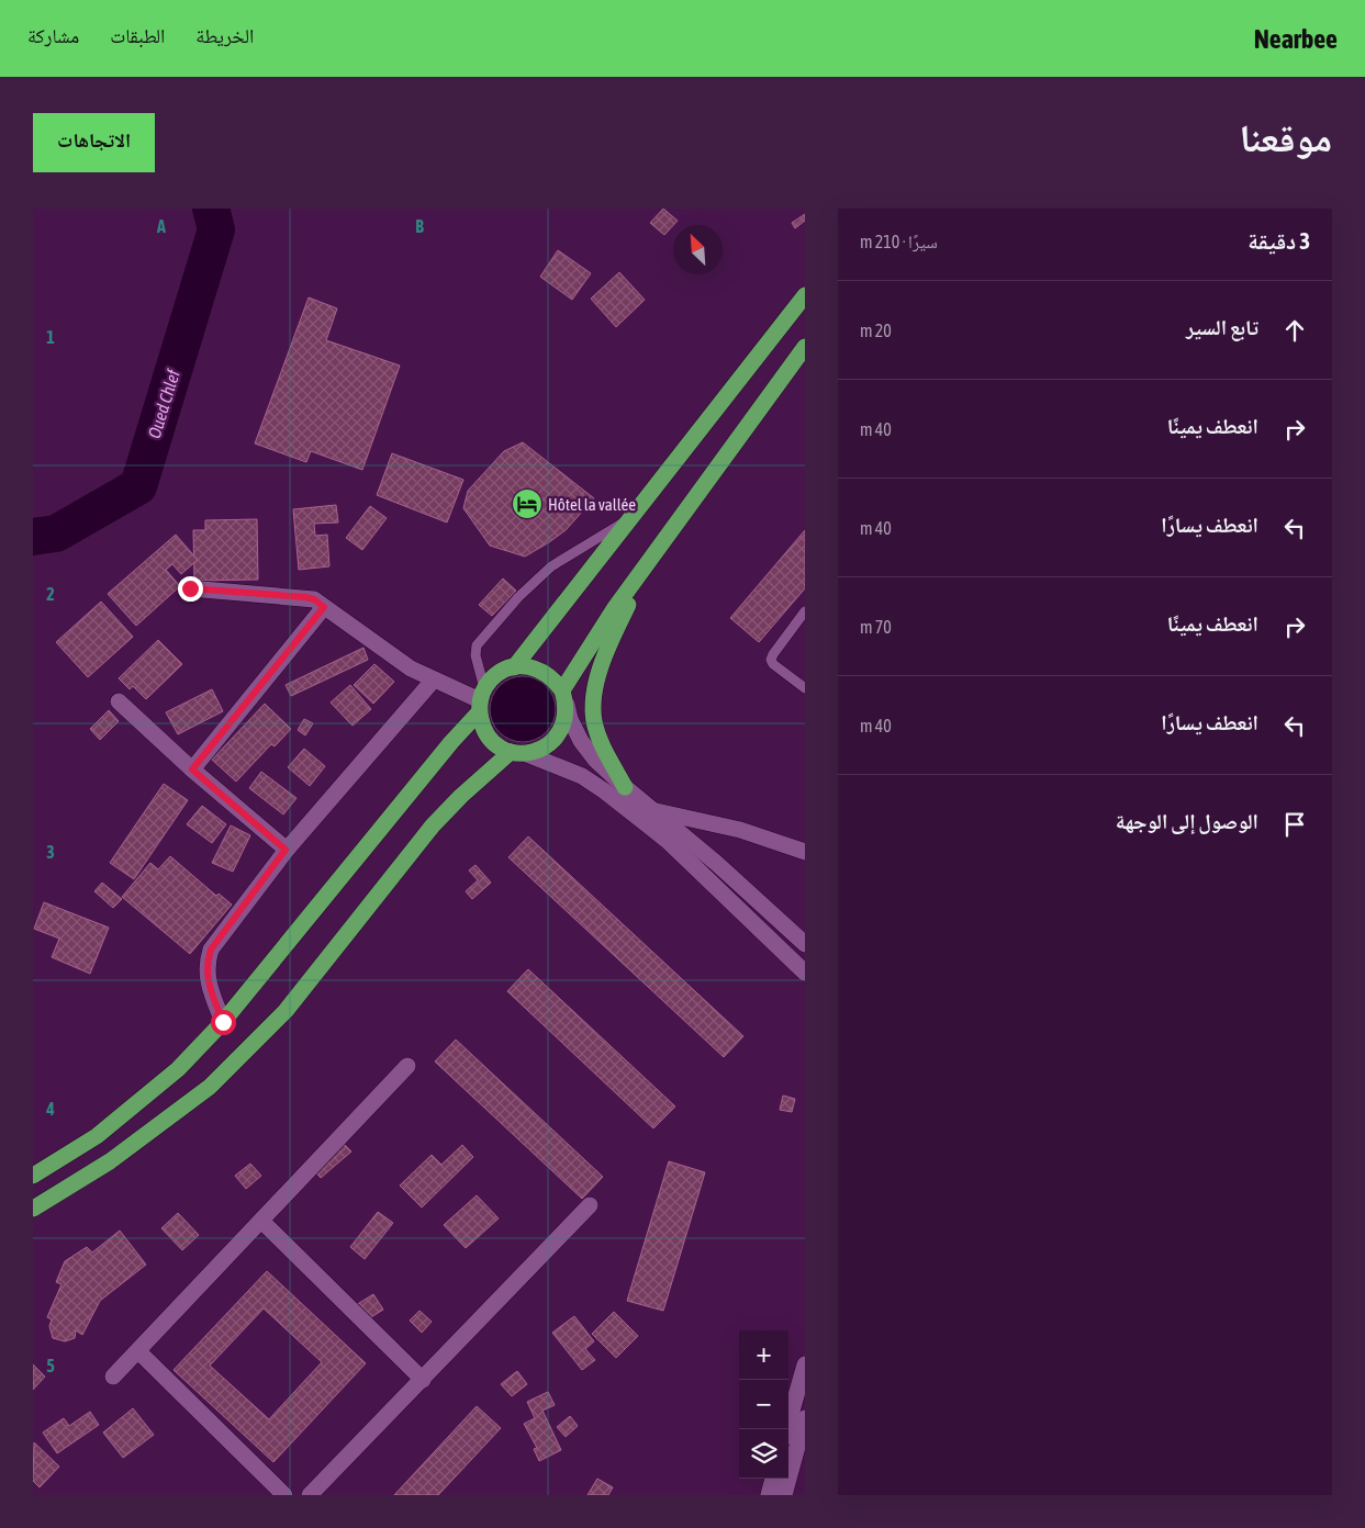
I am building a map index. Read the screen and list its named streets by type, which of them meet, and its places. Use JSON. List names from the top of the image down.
{
  "water": ["Oued Chlef"],
  "places": {
    "hotel": ["Hôtel la vallée"]
  },
  "north": "top left",
  "page": {
    "header": "Nearbee",
    "nav": ["الخريطة", "الطبقات", "مشاركة"],
    "title": "موقعنا",
    "buttons": "الاتجاهات",
    "heading": ["3 دقيقة", "سيرًا · 210 m"],
    "list": [
      ["تابع السير", "20 m"],
      ["انعطف يمينًا", "40 m"],
      ["انعطف يسارًا", "40 m"],
      ["انعطف يمينًا", "70 m"],
      ["انعطف يسارًا", "40 m"],
      "الوصول إلى الوجهة"
    ],
    "map_buttons": ["+", "−"]
  },
  "grid": {
    "columns": ["A", "B"],
    "rows": [
      "1",
      "2",
      "3",
      "4",
      "5"
    ]
  }
}
